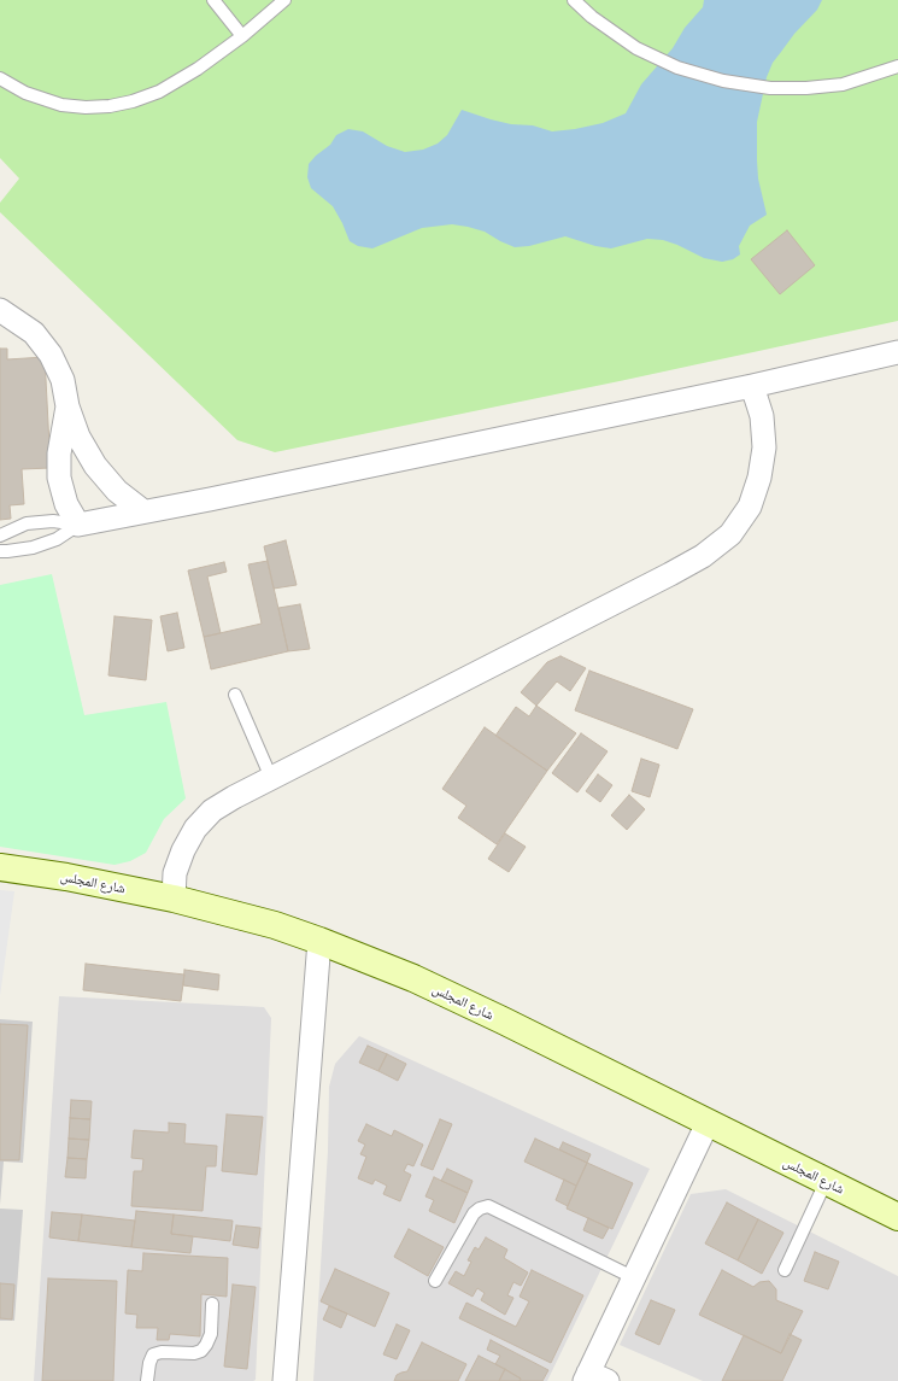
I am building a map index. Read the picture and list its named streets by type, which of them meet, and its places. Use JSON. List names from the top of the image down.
{
  "streets": {
    "street": ["شارع المجلس"]
  }
}
